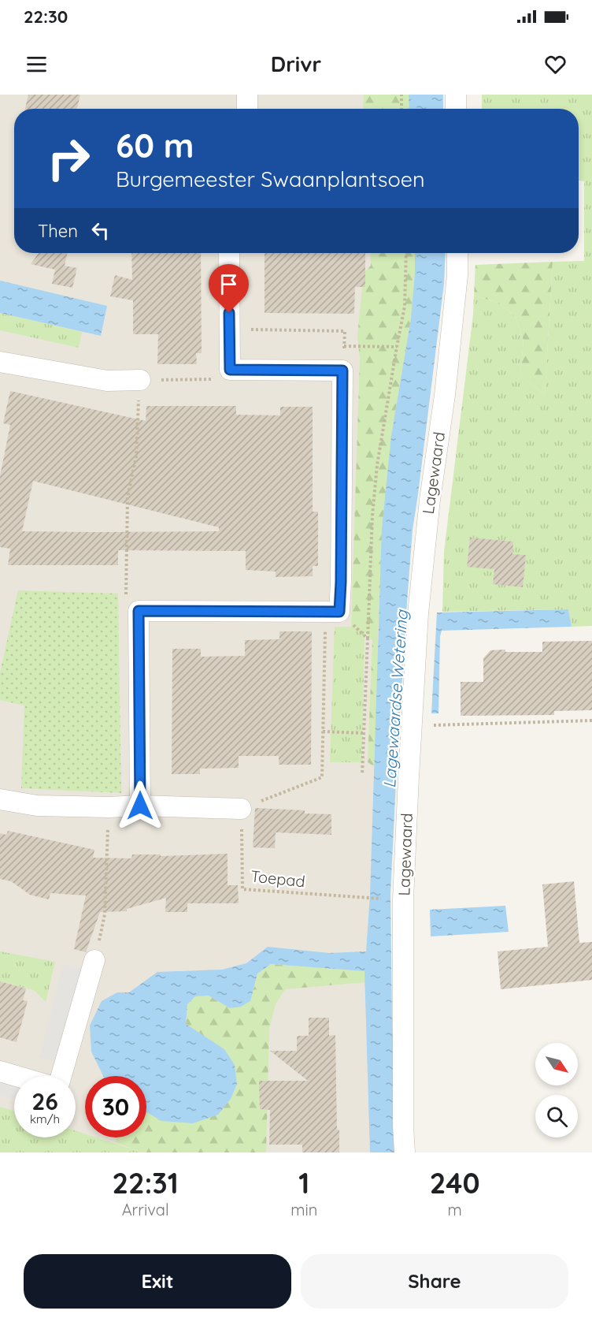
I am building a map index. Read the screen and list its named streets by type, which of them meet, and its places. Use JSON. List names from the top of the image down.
{
  "streets": {
    "street": ["Lagewaard"],
    "path": ["Toepad"]
  },
  "water": ["Lagewaardse Wetering"],
  "north": "bottom right",
  "page": {
    "status": "22:30",
    "header": "Drivr",
    "turn": ["60 m", "Burgemeester Swaanplantsoen"],
    "then": "Then",
    "speed": "26 km/h",
    "limit": "30",
    "eta": [
      "22:31",
      "Arrival",
      "1",
      "min",
      "240",
      "m"
    ],
    "buttons": ["Exit", "Share"]
  }
}
